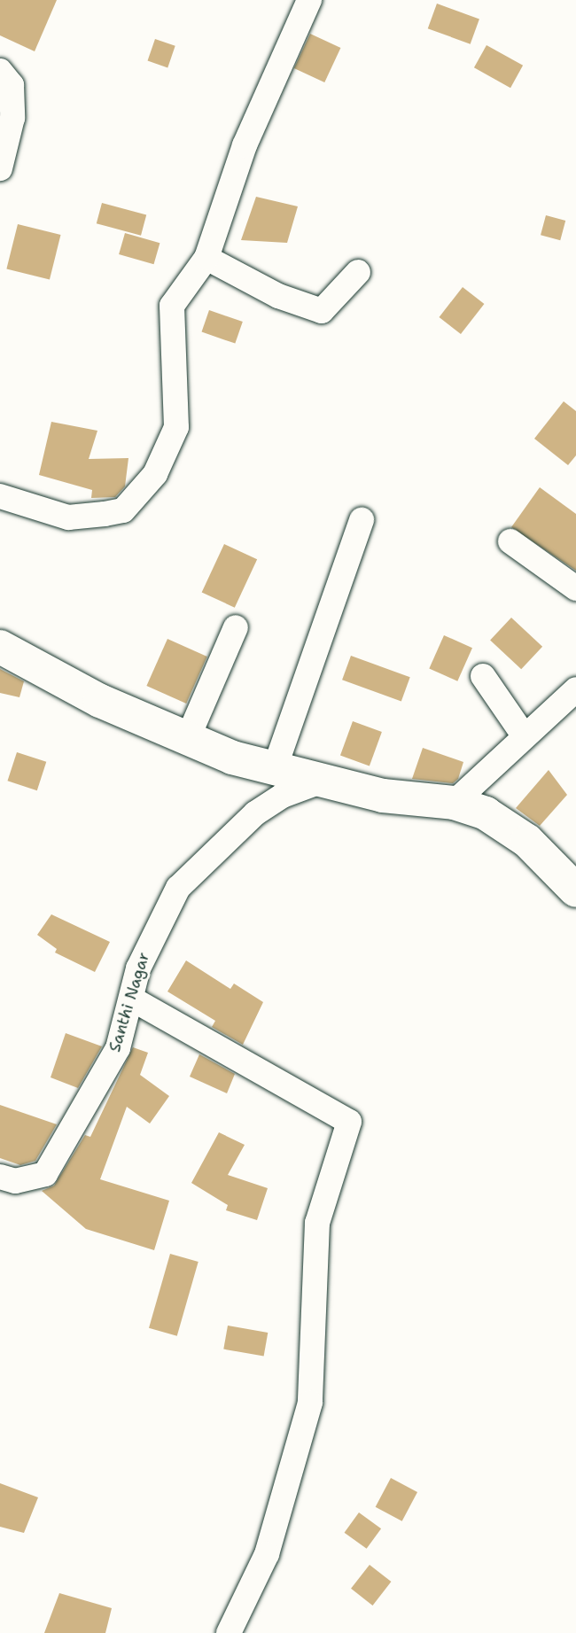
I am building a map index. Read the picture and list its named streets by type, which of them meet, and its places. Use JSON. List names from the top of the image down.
{
  "streets": {
    "street": ["Santhi Nagar"]
  }
}
